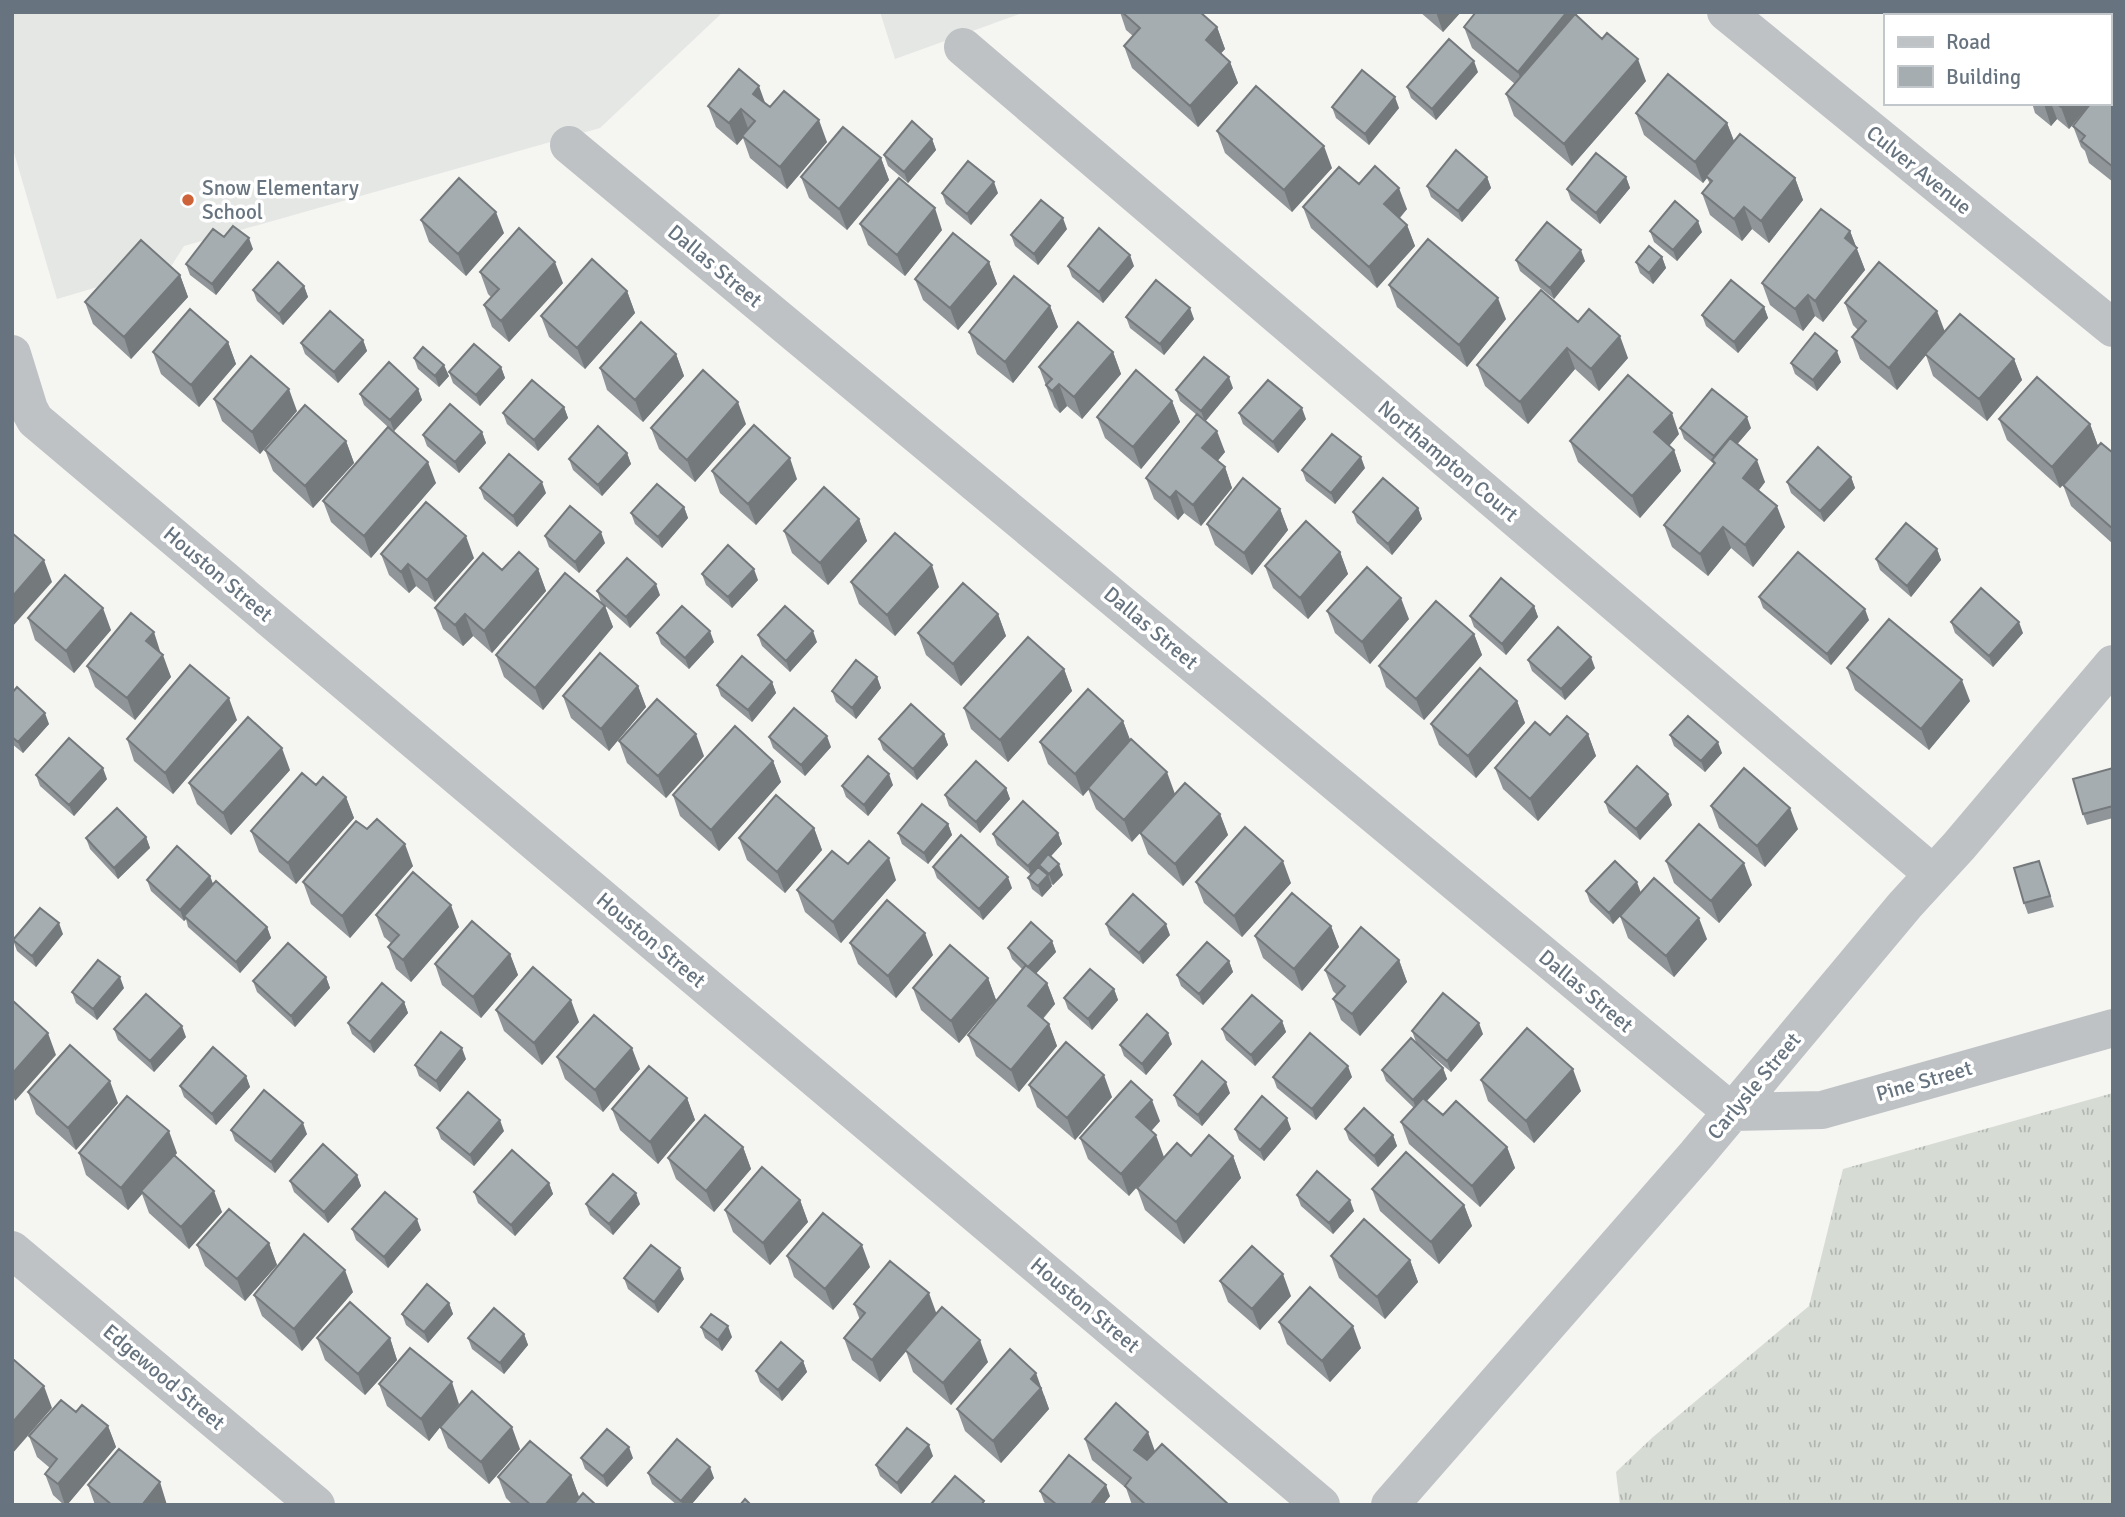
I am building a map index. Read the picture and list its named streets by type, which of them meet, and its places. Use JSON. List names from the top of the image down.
{
  "streets": {
    "street": [
      "Culver Avenue",
      "Dallas Street",
      "Northampton Court",
      "Houston Street",
      "Pine Street",
      "Carlysle Street",
      "Edgewood Street"
    ]
  },
  "crossings": [
    ["Dallas Street", "Pine Street"],
    ["Dallas Street", "Carlysle Street"],
    ["Northampton Court", "Carlysle Street"],
    ["Pine Street", "Carlysle Street"]
  ],
  "places": ["Snow Elementary School"],
  "legend": ["Road", "Building"]
}
